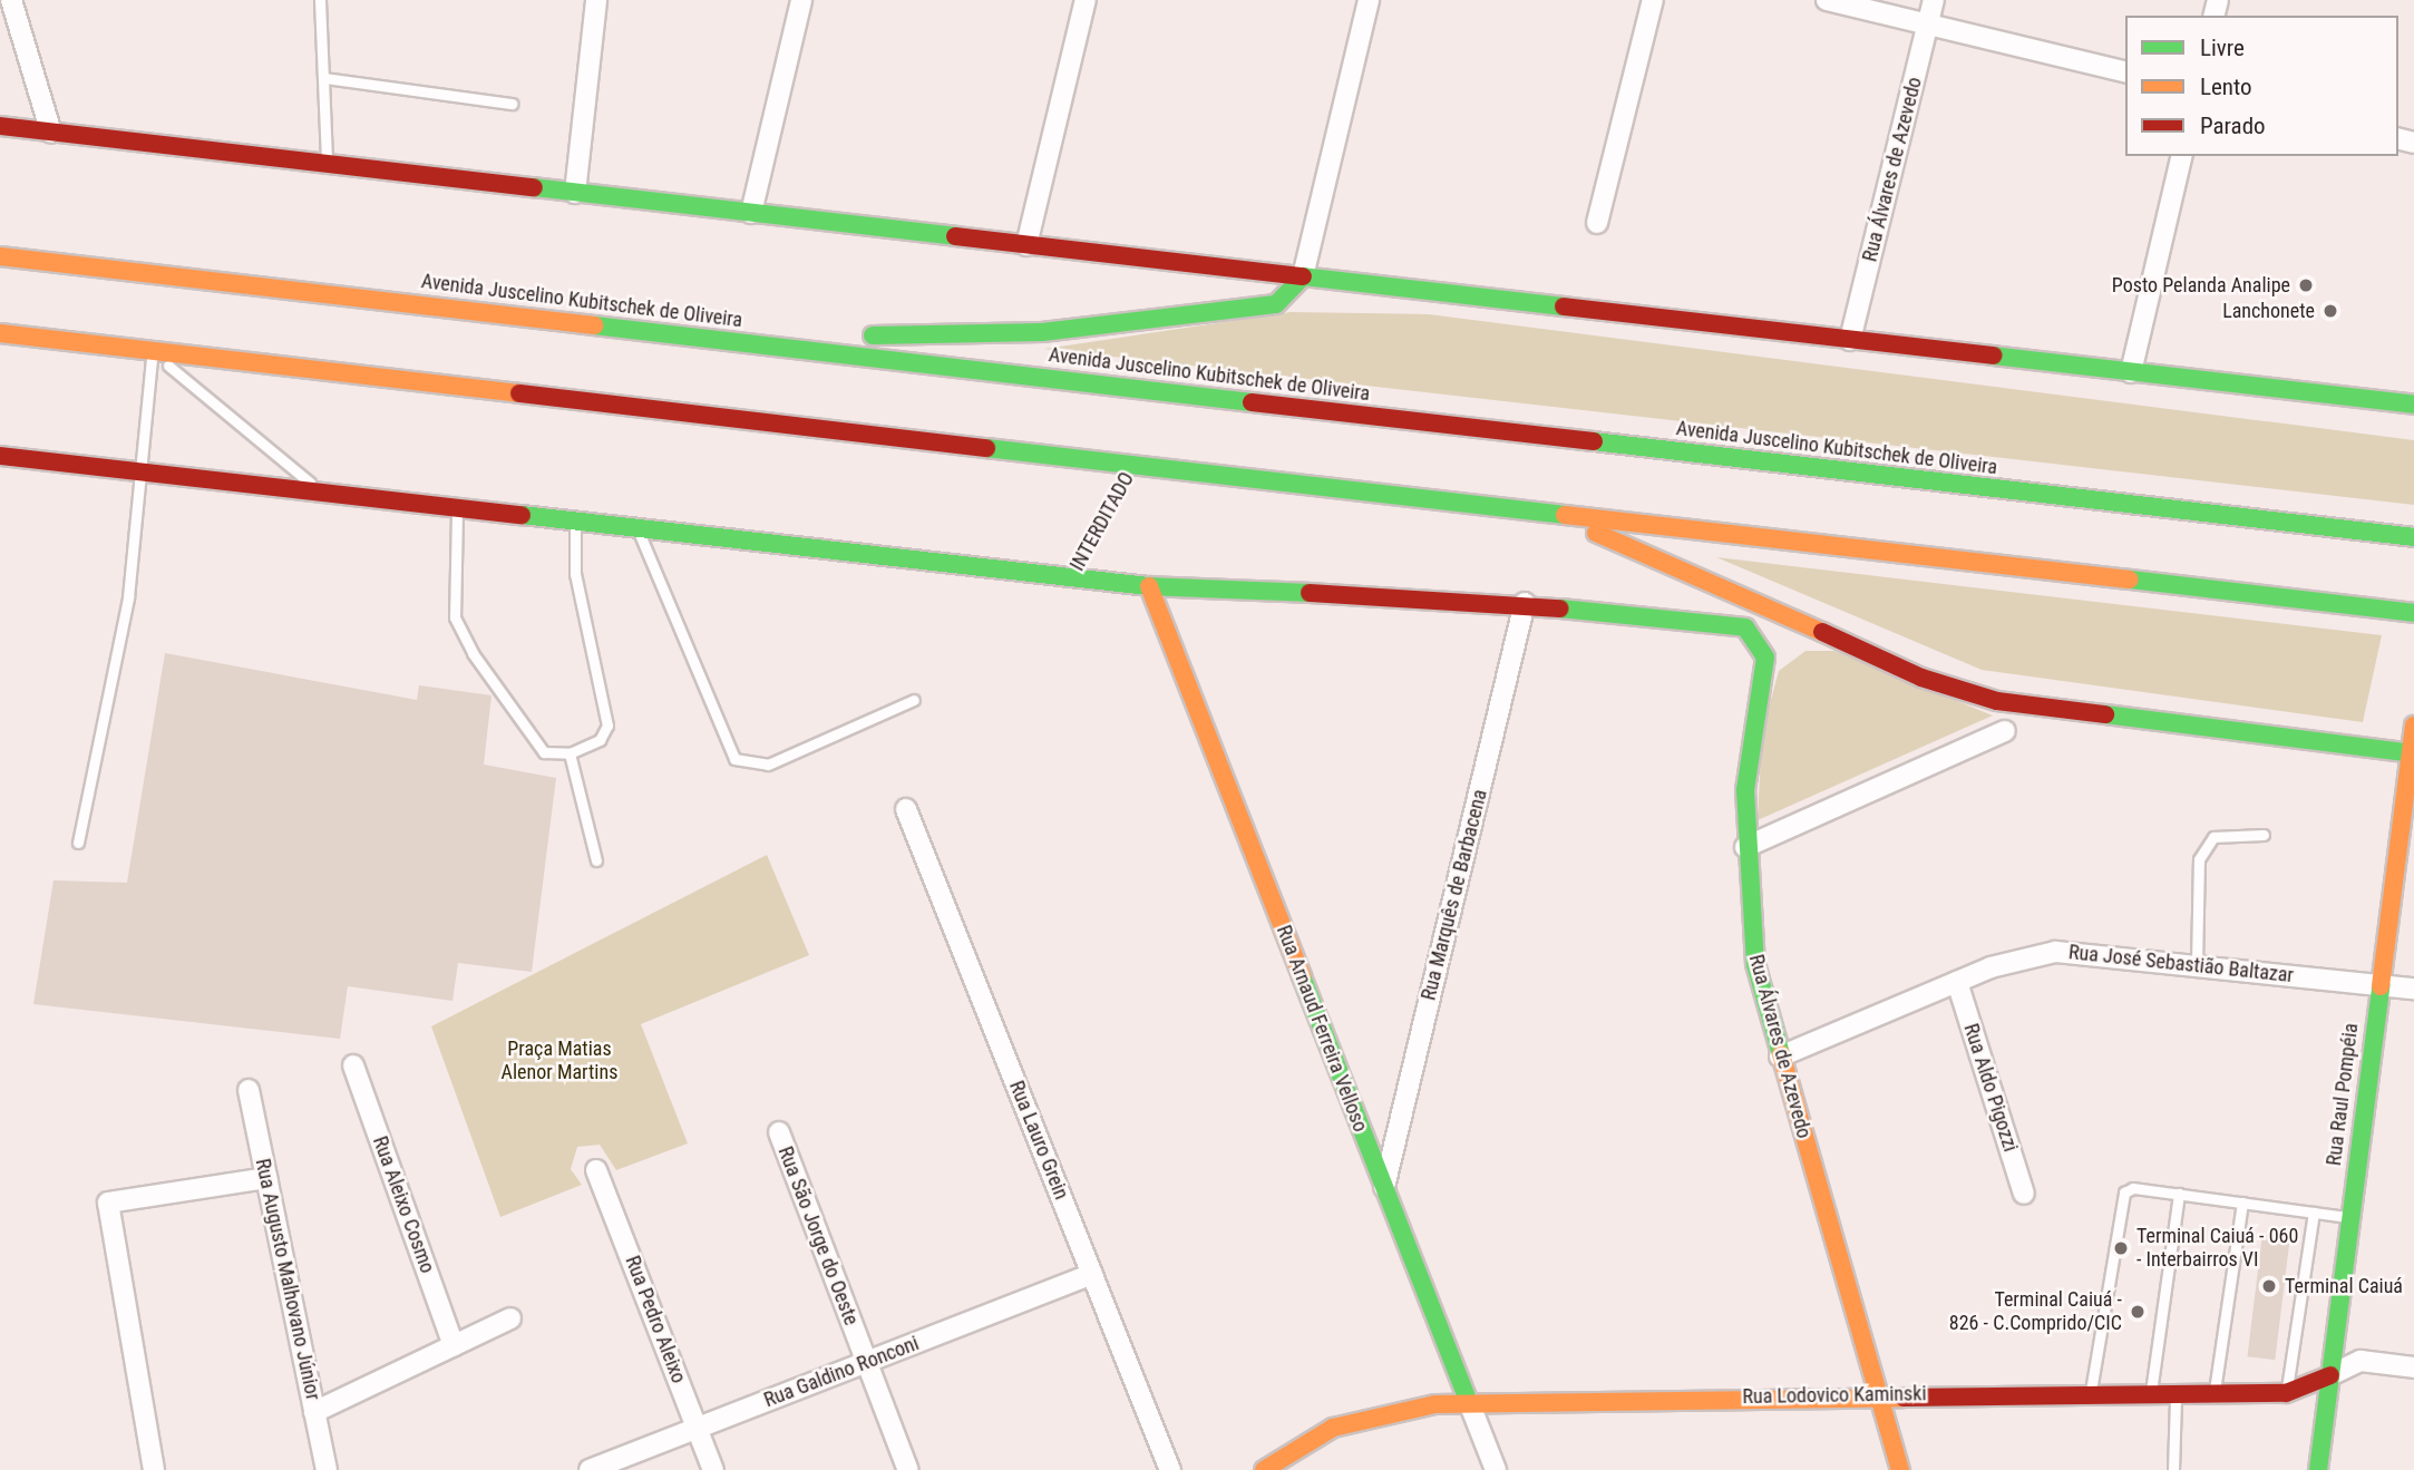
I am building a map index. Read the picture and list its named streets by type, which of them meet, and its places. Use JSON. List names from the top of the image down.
{
  "streets": {
    "main road": [
      "Rua Álvares de Azevedo",
      "Avenida Juscelino Kubitschek de Oliveira",
      "Rua Arnaud Ferreira Velloso",
      "Rua Raul Pompéia",
      "Rua Lodovico Kaminski"
    ],
    "street": [
      "Rua Marquês de Barbacena",
      "Rua José Sebastião Baltazar",
      "Rua Aldo Pigozzi",
      "Rua Lauro Grein",
      "Rua Aleixo Cosmo",
      "Rua São Jorge do Oeste",
      "Rua Augusto Malhovano Júnior",
      "Rua Pedro Aleixo",
      "Rua Galdino Ronconi"
    ],
    "path": ["INTERDITADO"]
  },
  "crossings": [
    ["Rua Álvares de Azevedo", "Rua Marquês de Barbacena"],
    ["Rua Álvares de Azevedo", "Rua José Sebastião Baltazar"],
    ["Rua Álvares de Azevedo", "Rua Lodovico Kaminski"],
    ["Rua Marquês de Barbacena", "Rua Arnaud Ferreira Velloso"],
    ["Rua José Sebastião Baltazar", "Rua Aldo Pigozzi"],
    ["Rua José Sebastião Baltazar", "Rua Raul Pompéia"],
    ["Rua Arnaud Ferreira Velloso", "Rua Lodovico Kaminski"],
    ["Rua Raul Pompéia", "Rua Lodovico Kaminski"],
    ["Rua Lauro Grein", "Rua Galdino Ronconi"],
    ["Rua São Jorge do Oeste", "Rua Galdino Ronconi"],
    ["Rua Pedro Aleixo", "Rua Galdino Ronconi"]
  ],
  "parks": ["Praça Matias Alenor Martins"],
  "places": [
    "Posto Pelanda Analipe",
    "Lanchonete",
    "Terminal Caiuá - 060 - Interbairros VI",
    "Terminal Caiuá",
    "Terminal Caiuá - 826 - C.Comprido/CIC"
  ],
  "legend": ["Livre", "Lento", "Parado"]
}
